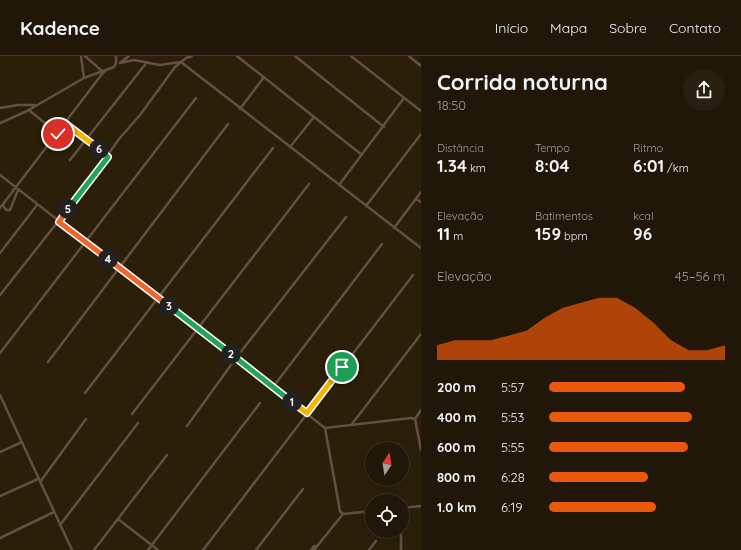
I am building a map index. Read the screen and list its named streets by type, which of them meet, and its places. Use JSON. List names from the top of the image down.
{
  "north": "top",
  "page": {
    "header": "Kadence",
    "nav": [
      "Início",
      "Mapa",
      "Sobre",
      "Contato"
    ],
    "heading": ["Corrida noturna", "18:50"],
    "stats": [
      ["Distância", "1.34 km"],
      ["Tempo", "8:04"],
      ["Ritmo", "6:01 /km"],
      ["Elevação", "11 m"],
      ["Batimentos", "159 bpm"],
      ["kcal", "96"]
    ],
    "pins": [
      "6",
      "5",
      "4",
      "3",
      "2",
      "1"
    ],
    "chart": ["Elevação", "45–56 m"],
    "list": [
      {
        "name": "200 m",
        "note": "5:57"
      },
      {
        "name": "400 m",
        "note": "5:53"
      },
      {
        "name": "600 m",
        "note": "5:55"
      },
      {
        "name": "800 m",
        "note": "6:28"
      },
      {
        "name": "1.0 km",
        "note": "6:19"
      }
    ]
  }
}
